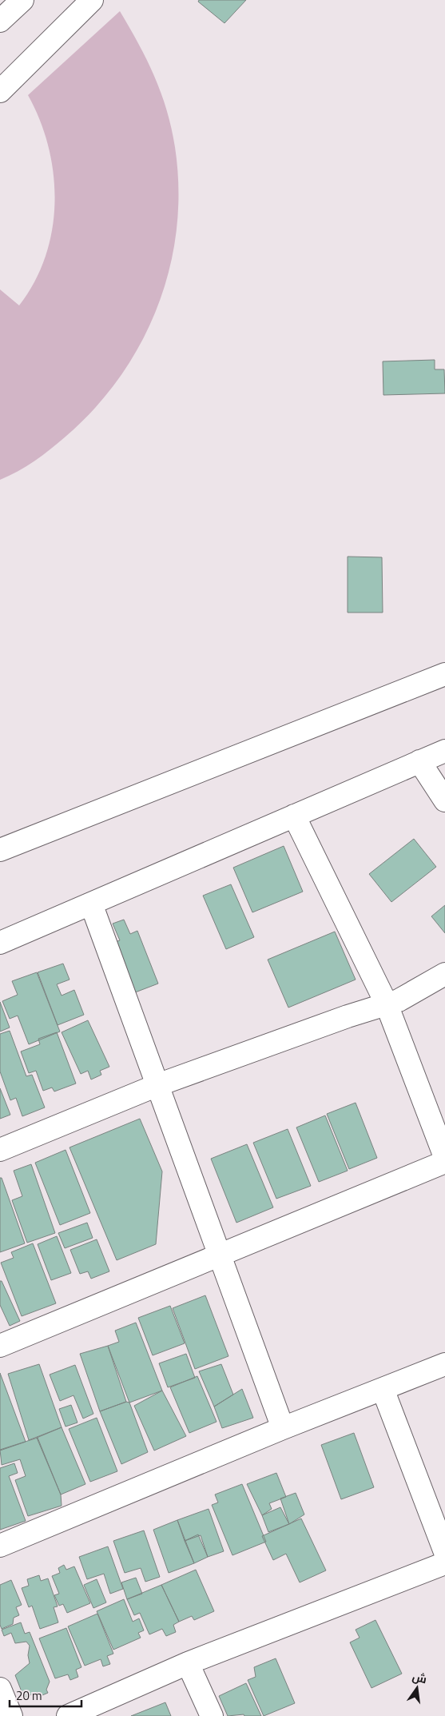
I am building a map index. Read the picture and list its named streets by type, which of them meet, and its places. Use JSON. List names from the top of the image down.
{
  "scale_bar": "20 m",
  "north": "top"
}
